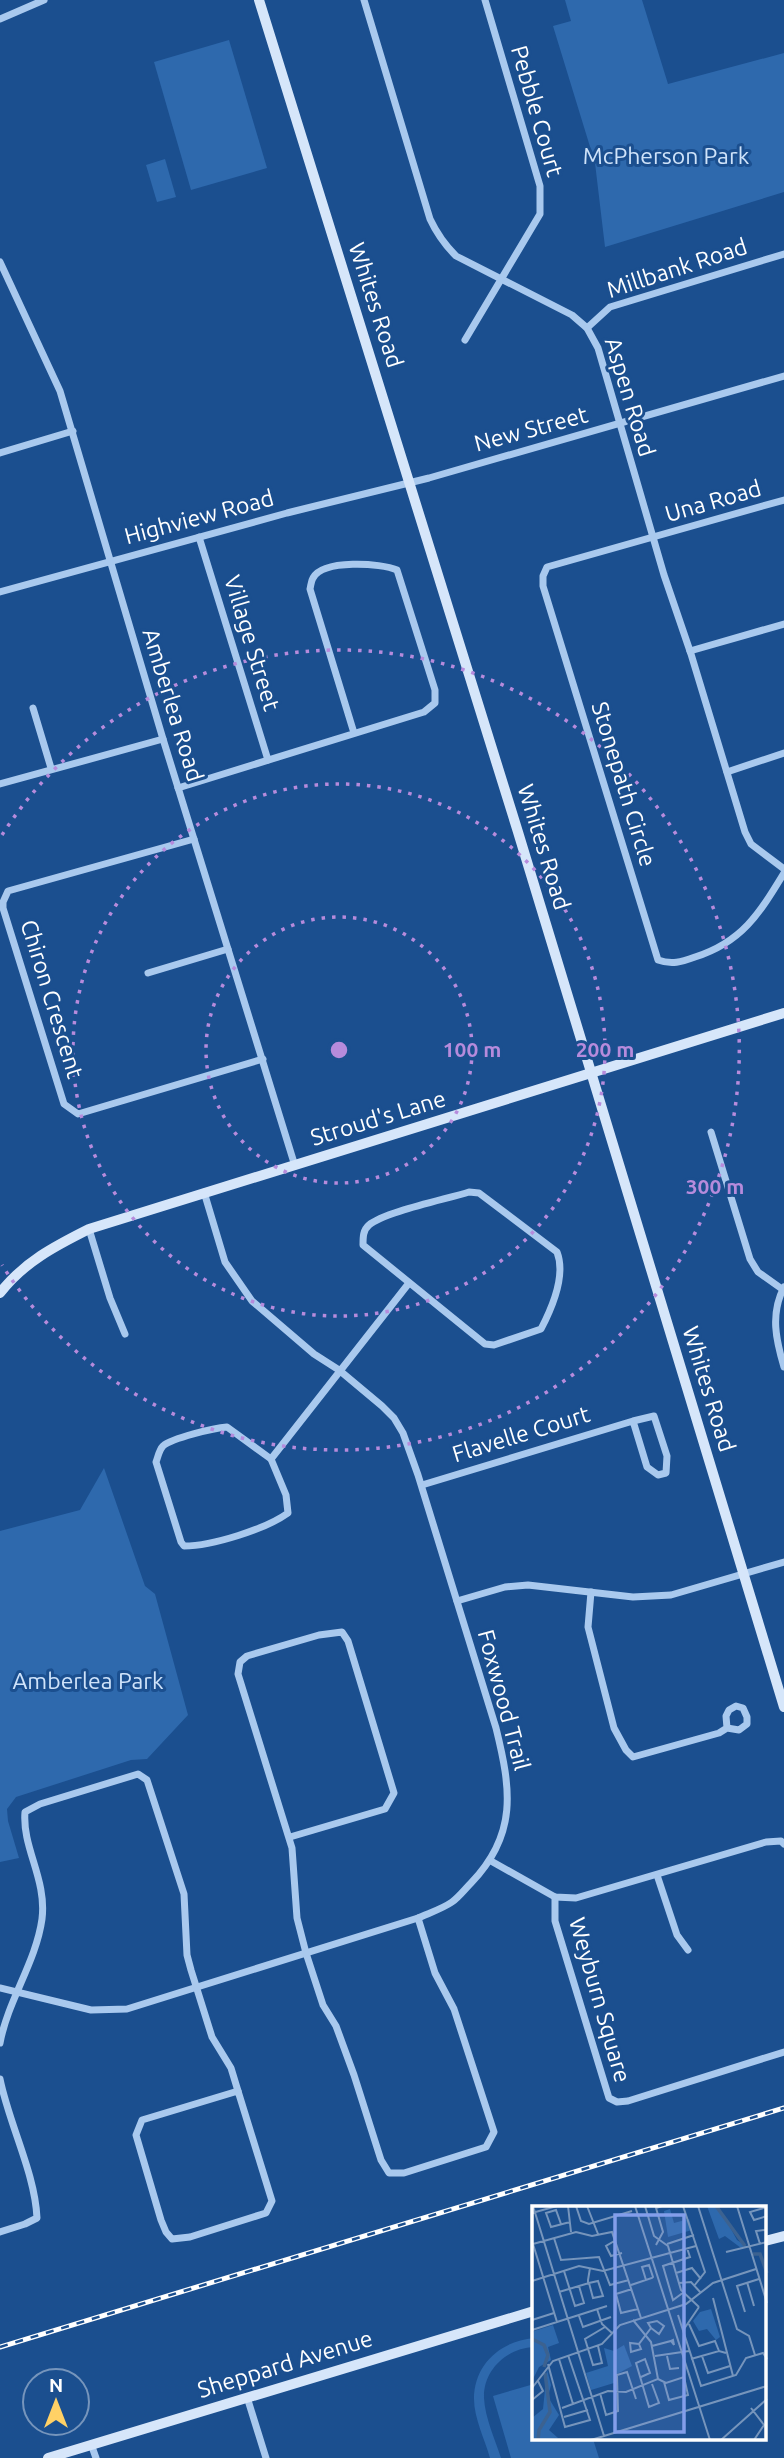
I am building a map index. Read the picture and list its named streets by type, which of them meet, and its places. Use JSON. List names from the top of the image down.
{
  "streets": {
    "main road": ["Whites Road", "Stroud's Lane", "Sheppard Avenue"],
    "street": [
      "Pebble Court",
      "Millbank Road",
      "Aspen Road",
      "New Street",
      "Una Road",
      "Highview Road",
      "Village Street",
      "Amberlea Road",
      "Stonepath Circle",
      "Chiron Crescent",
      "Flavelle Court",
      "Foxwood Trail",
      "Weyburn Square"
    ]
  },
  "crossings": [
    ["Pebble Court", "Aspen Road"],
    ["Millbank Road", "Aspen Road"],
    ["Whites Road", "New Street"],
    ["Whites Road", "Highview Road"],
    ["Whites Road", "Stroud's Lane"],
    ["Aspen Road", "New Street"],
    ["Aspen Road", "Una Road"],
    ["Aspen Road", "Stonepath Circle"],
    ["New Street", "Highview Road"],
    ["Una Road", "Stonepath Circle"],
    ["Highview Road", "Village Street"],
    ["Highview Road", "Amberlea Road"],
    ["Amberlea Road", "Chiron Crescent"],
    ["Amberlea Road", "Stroud's Lane"],
    ["Stroud's Lane", "Foxwood Trail"],
    ["Flavelle Court", "Foxwood Trail"],
    ["Foxwood Trail", "Weyburn Square"]
  ],
  "parks": ["McPherson Park", "Amberlea Park"],
  "north": "top",
  "rings": ["100 m", "200 m", "300 m"]
}
